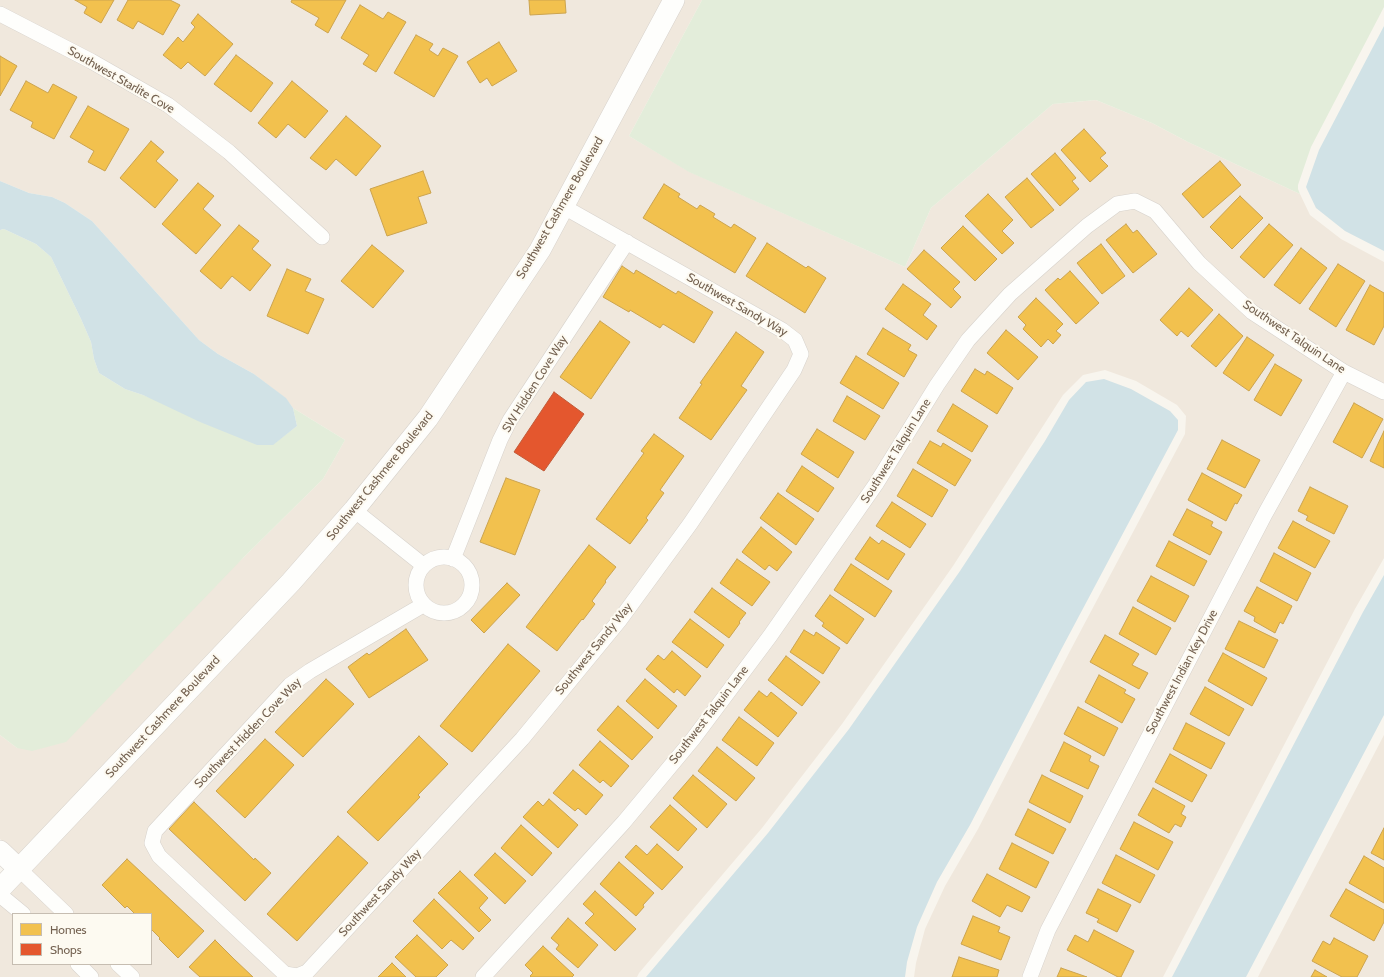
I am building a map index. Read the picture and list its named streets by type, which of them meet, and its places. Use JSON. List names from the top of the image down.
{
  "streets": {
    "street": [
      "Southwest Starlite Cove",
      "Southwest Cashmere Boulevard",
      "Southwest Sandy Way",
      "Southwest Talquin Lane",
      "SW Hidden Cove Way",
      "Southwest Indian Key Drive",
      "Southwest Hidden Cove Way"
    ]
  },
  "crossings": [
    ["Southwest Cashmere Boulevard", "Southwest Sandy Way"],
    ["Southwest Sandy Way", "SW Hidden Cove Way"],
    ["Southwest Sandy Way", "Southwest Hidden Cove Way"],
    ["Southwest Talquin Lane", "Southwest Indian Key Drive"],
    ["SW Hidden Cove Way", "Southwest Hidden Cove Way"]
  ],
  "legend": ["Homes", "Shops"]
}
